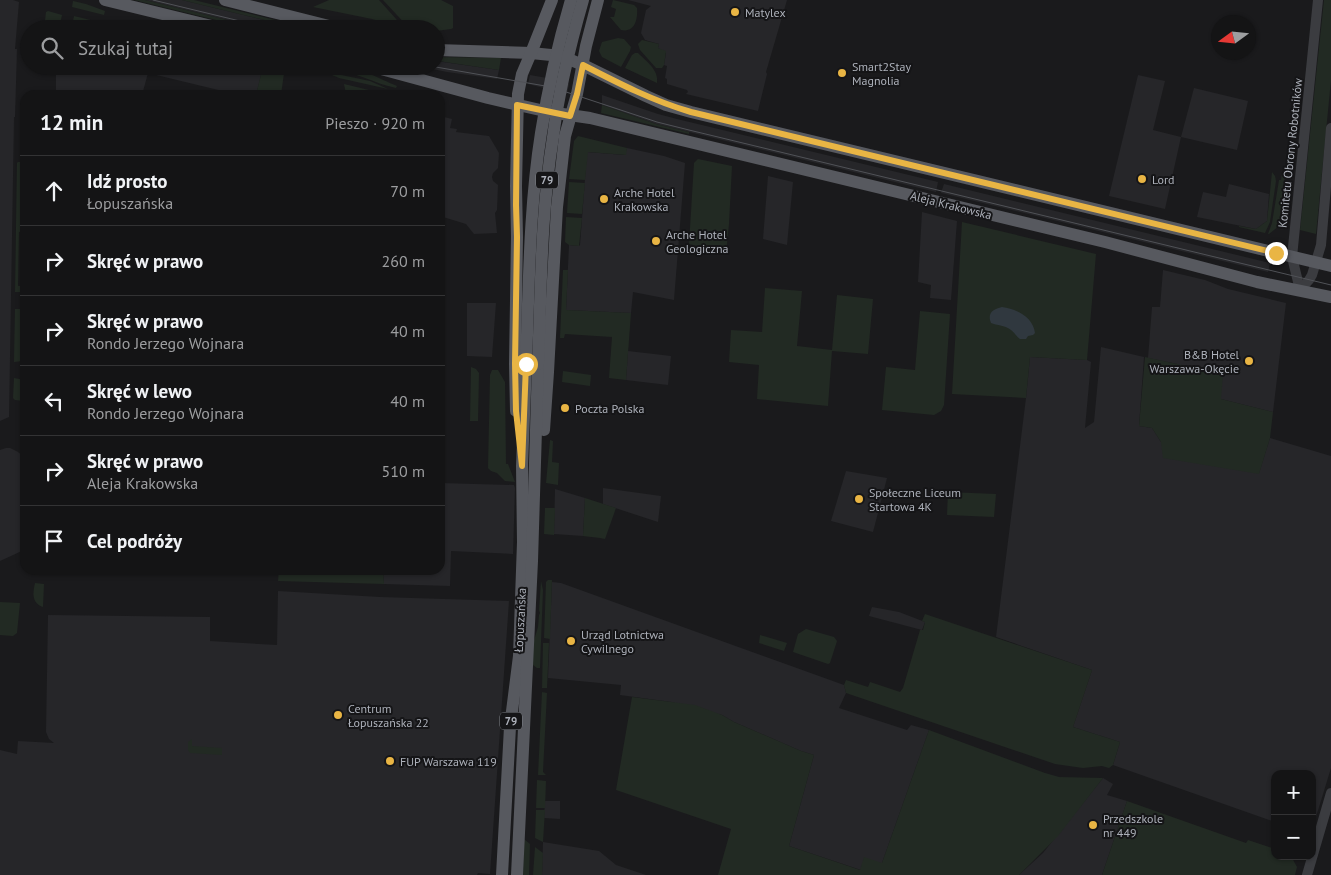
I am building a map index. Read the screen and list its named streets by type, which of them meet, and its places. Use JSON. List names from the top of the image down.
{
  "streets": {
    "main road": ["79", "Aleja Krakowska", "Łopuszańska"],
    "street": ["Komitetu Obrony Robotników"]
  },
  "crossings": [
    ["Komitetu Obrony Robotników", "Aleja Krakowska"],
    ["79", "Łopuszańska"]
  ],
  "places": [
    "Matylex",
    "Smart2Stay Magnolia",
    "Lord",
    "Arche Hotel Krakowska",
    "Arche Hotel Geologiczna",
    "B&B Hotel Warszawa-Okęcie",
    "Poczta Polska",
    "Społeczne Liceum Startowa 4K",
    "Urząd Lotnictwa Cywilnego",
    "Centrum Łopuszańska 22",
    "FUP Warszawa 119",
    "Przedszkole nr 449"
  ],
  "north": "left",
  "page": {
    "search": "Szukaj tutaj",
    "heading": ["12 min", "Pieszo · 920 m"],
    "list": [
      ["Idź prosto", "Łopuszańska", "70 m"],
      ["Skręć w prawo", "260 m"],
      ["Skręć w prawo", "Rondo Jerzego Wojnara", "40 m"],
      ["Skręć w lewo", "Rondo Jerzego Wojnara", "40 m"],
      ["Skręć w prawo", "Aleja Krakowska", "510 m"],
      "Cel podróży"
    ],
    "map_buttons": ["+", "−"]
  }
}
